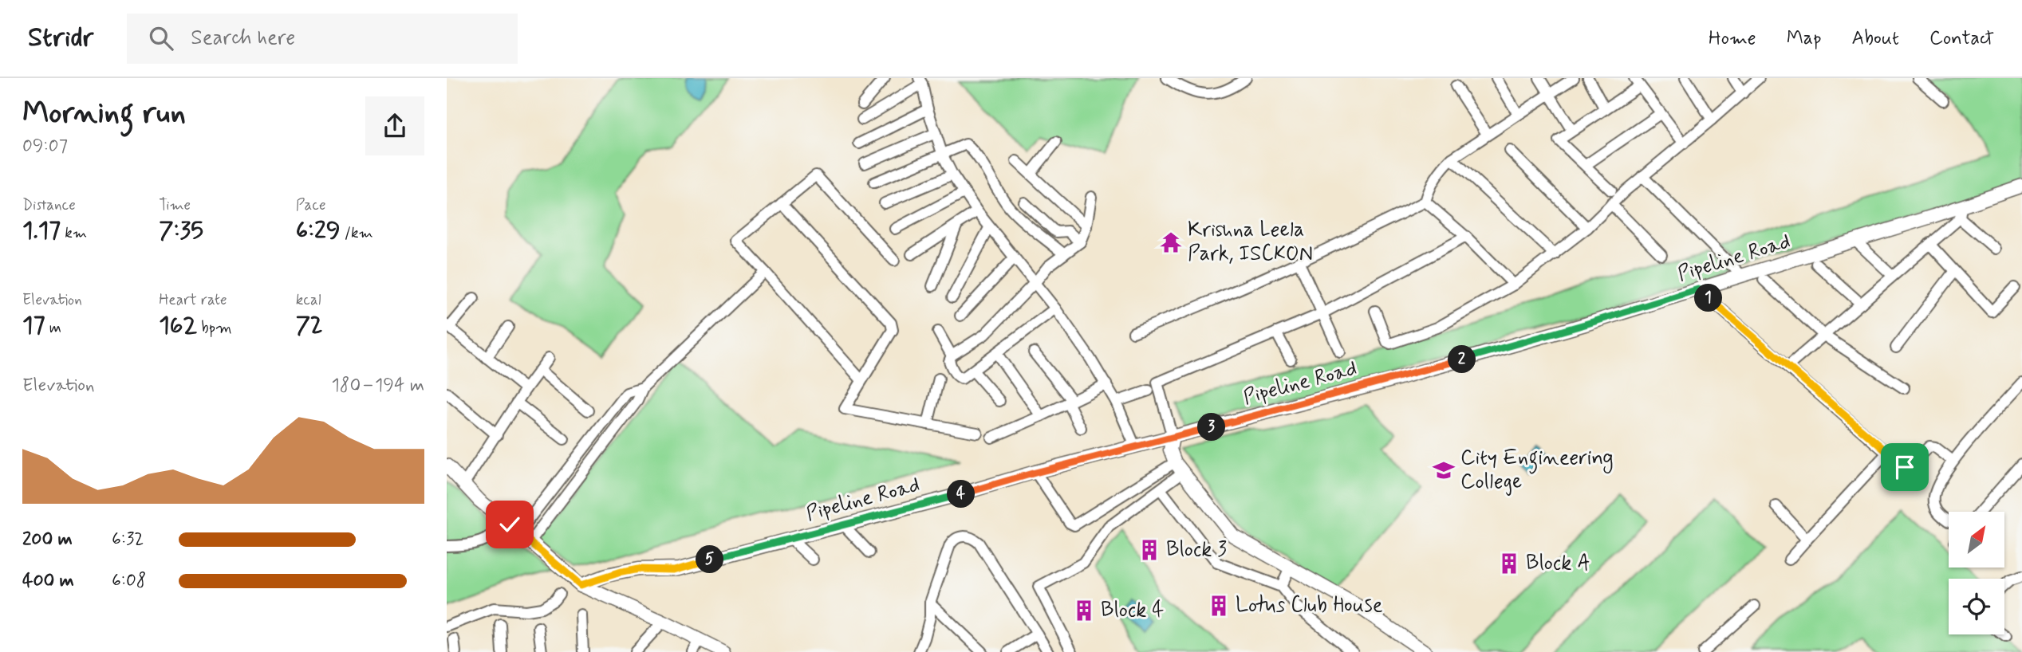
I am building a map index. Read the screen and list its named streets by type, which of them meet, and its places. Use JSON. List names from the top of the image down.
{
  "streets": {
    "street": ["Pipeline Road"]
  },
  "places": {
    "temple": ["Krishna Leela Park, ISCKON"],
    "school or university": ["City Engineering College"],
    "building": [
      "Block 3",
      "Block A",
      "Lotus Club House",
      "Block 4"
    ]
  },
  "north": "top right",
  "page": {
    "header": "Stridr",
    "search": "Search here",
    "nav": [
      "Home",
      "Map",
      "About",
      "Contact"
    ],
    "heading": ["Morning run", "09:07"],
    "stats": [
      ["Distance", "1.17 km"],
      ["Time", "7:35"],
      ["Pace", "6:29 /km"],
      ["Elevation", "17 m"],
      ["Heart rate", "162 bpm"],
      ["kcal", "72"]
    ],
    "pins": [
      "1",
      "2",
      "3",
      "4",
      "5"
    ],
    "chart": ["Elevation", "180–194 m"],
    "list": [
      {
        "name": "200 m",
        "note": "6:32"
      },
      {
        "name": "400 m",
        "note": "6:08"
      }
    ]
  }
}
